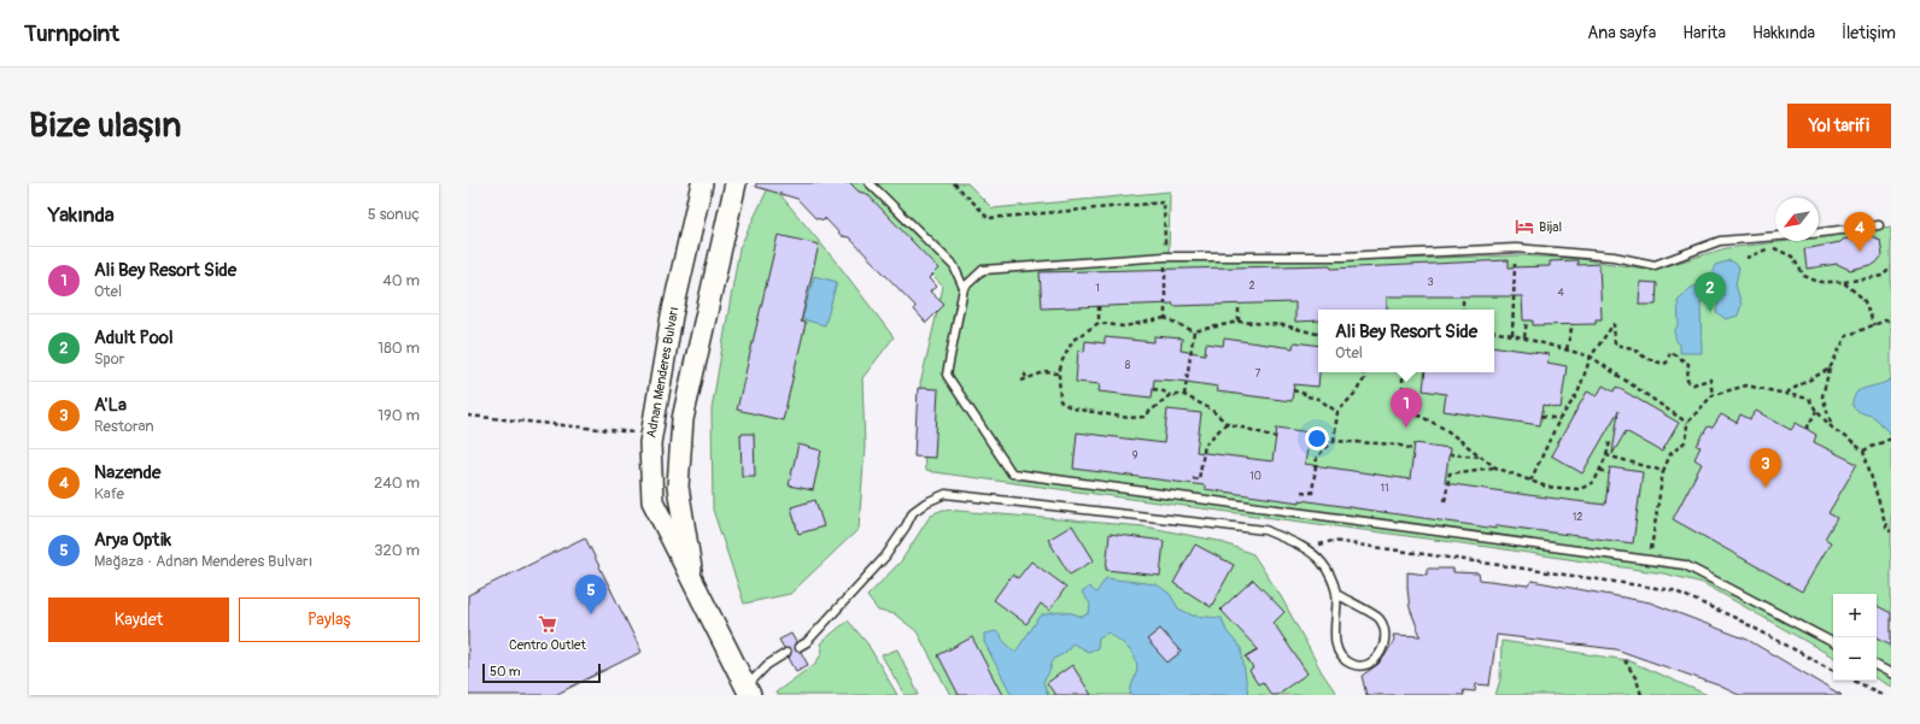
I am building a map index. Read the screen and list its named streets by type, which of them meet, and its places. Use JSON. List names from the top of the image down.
{
  "streets": {
    "main road": ["Adnan Menderes Bulvarı"]
  },
  "places": {
    "hotel": ["Bijal"],
    "supermarket": ["Centro Outlet"]
  },
  "house_numbers": [
    "3",
    "2",
    "1",
    "4",
    "8",
    "7",
    "9",
    "10",
    "11",
    "12"
  ],
  "scale_bar": "50 m",
  "north": "bottom left",
  "page": {
    "header": "Turnpoint",
    "nav": [
      "Ana sayfa",
      "Harita",
      "Hakkında",
      "İletişim"
    ],
    "buttons": [
      "Yol tarifi",
      ["Kaydet", "Paylaş"]
    ],
    "title": "Bize ulaşın",
    "heading": ["Yakında", "5 sonuç"],
    "pins": [
      "4",
      "2",
      "1",
      "3",
      "5"
    ],
    "list": [
      {
        "mark": "1",
        "name": "Ali Bey Resort Side",
        "note": "Otel",
        "value": "40 m"
      },
      {
        "mark": "2",
        "name": "Adult Pool",
        "note": "Spor",
        "value": "180 m"
      },
      {
        "mark": "3",
        "name": "A'La",
        "note": "Restoran",
        "value": "190 m"
      },
      {
        "mark": "4",
        "name": "Nazende",
        "note": "Kafe",
        "value": "240 m"
      },
      {
        "mark": "5",
        "name": "Arya Optik",
        "note": "Mağaza · Adnan Menderes Bulvarı",
        "value": "320 m"
      }
    ],
    "popup": ["Ali Bey Resort Side", "Otel"],
    "map_buttons": ["+", "−"],
    "scale": "50 m"
  }
}
